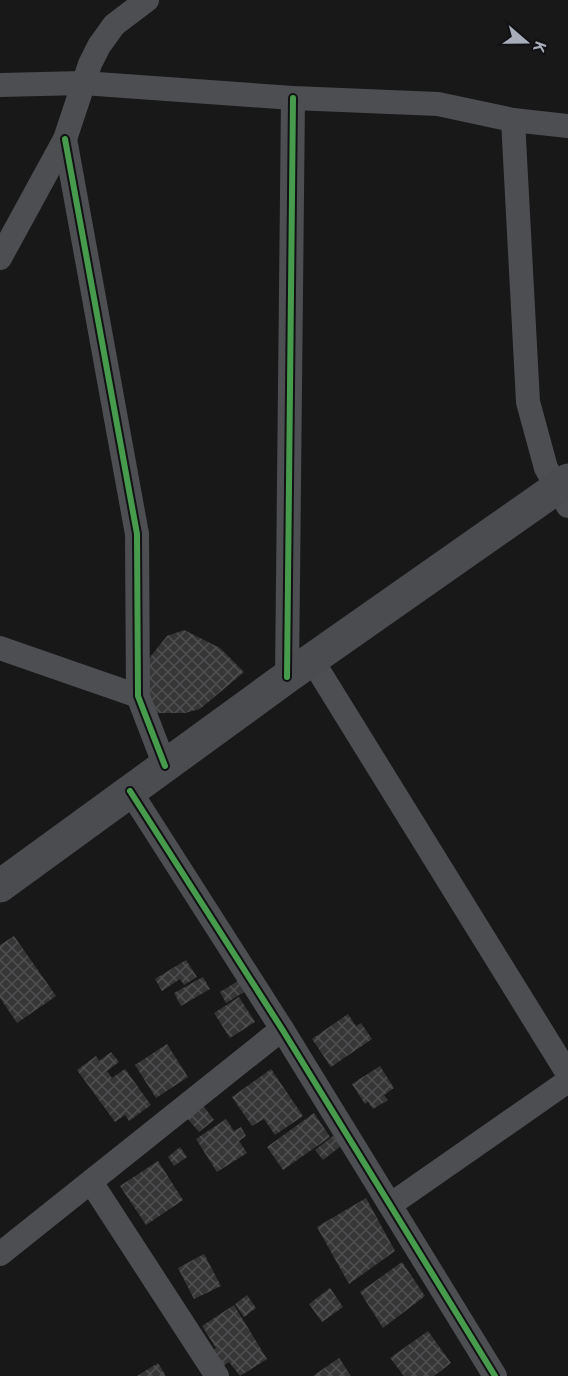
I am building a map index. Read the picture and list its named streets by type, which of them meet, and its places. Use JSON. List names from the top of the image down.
{
  "north": "right"
}
